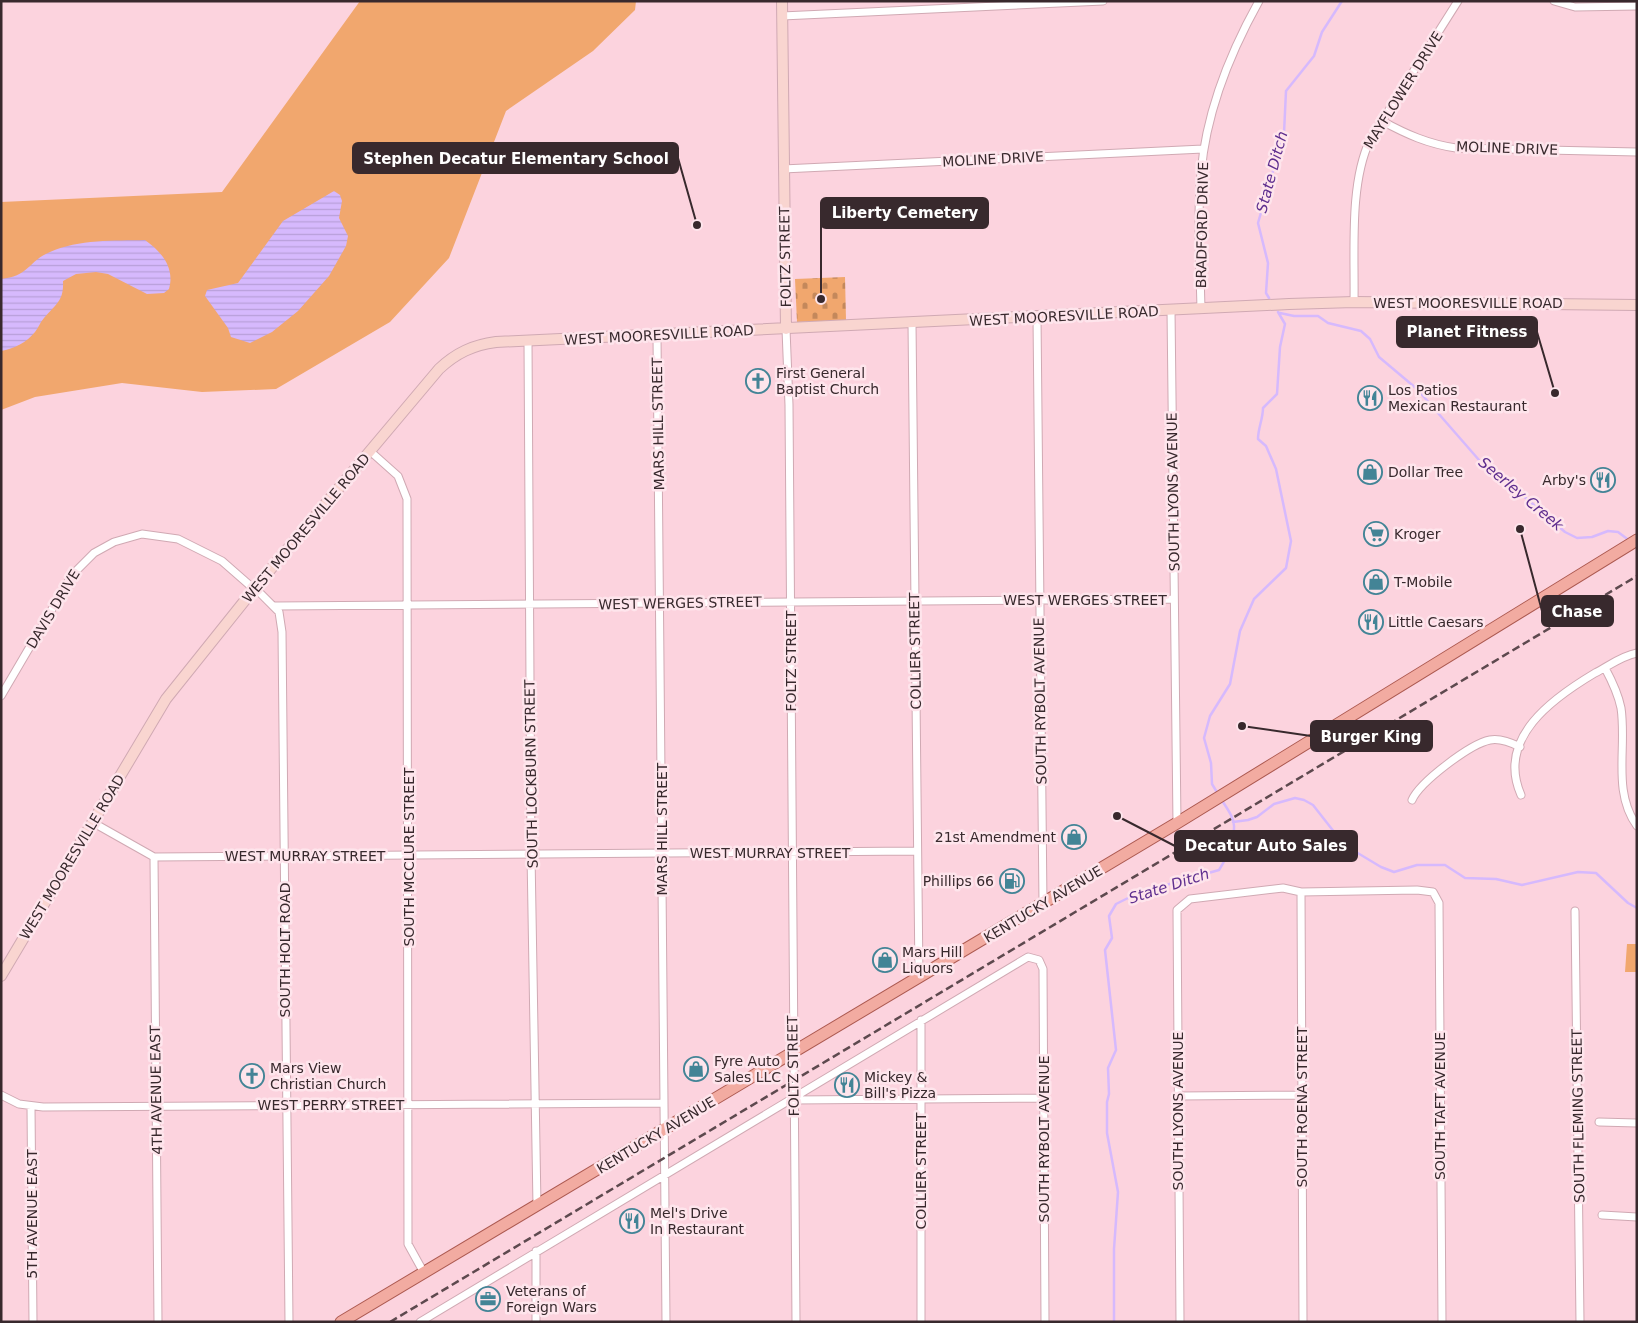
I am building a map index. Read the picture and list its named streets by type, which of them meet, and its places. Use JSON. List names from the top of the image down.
{
  "streets": {
    "main road": ["FOLTZ STREET", "WEST MOORESVILLE ROAD", "KENTUCKY AVENUE"],
    "street": [
      "MAYFLOWER DRIVE",
      "MOLINE DRIVE",
      "BRADFORD DRIVE",
      "MARS HILL STREET",
      "SOUTH LYONS AVENUE",
      "WEST WERGES STREET",
      "DAVIS DRIVE",
      "COLLIER STREET",
      "SOUTH RYBOLT AVENUE",
      "SOUTH LOCKBURN STREET",
      "WEST MURRAY STREET",
      "SOUTH MCCLURE STREET",
      "SOUTH HOLT ROAD",
      "4TH AVENUE EAST",
      "WEST PERRY STREET",
      "SOUTH TAFT AVENUE",
      "SOUTH ROENA STREET",
      "SOUTH FLEMING STREET",
      "5TH AVENUE EAST"
    ]
  },
  "crossings": [
    ["MAYFLOWER DRIVE", "MOLINE DRIVE"],
    ["MAYFLOWER DRIVE", "WEST MOORESVILLE ROAD"],
    ["MOLINE DRIVE", "BRADFORD DRIVE"],
    ["MOLINE DRIVE", "FOLTZ STREET"],
    ["BRADFORD DRIVE", "WEST MOORESVILLE ROAD"],
    ["FOLTZ STREET", "WEST MOORESVILLE ROAD"],
    ["FOLTZ STREET", "WEST WERGES STREET"],
    ["FOLTZ STREET", "WEST MURRAY STREET"],
    ["FOLTZ STREET", "KENTUCKY AVENUE"],
    ["WEST MOORESVILLE ROAD", "MARS HILL STREET"],
    ["WEST MOORESVILLE ROAD", "SOUTH LYONS AVENUE"],
    ["WEST MOORESVILLE ROAD", "DAVIS DRIVE"],
    ["WEST MOORESVILLE ROAD", "COLLIER STREET"],
    ["WEST MOORESVILLE ROAD", "SOUTH RYBOLT AVENUE"],
    ["WEST MOORESVILLE ROAD", "SOUTH LOCKBURN STREET"],
    ["WEST MOORESVILLE ROAD", "WEST MURRAY STREET"],
    ["WEST MOORESVILLE ROAD", "SOUTH MCCLURE STREET"],
    ["MARS HILL STREET", "WEST WERGES STREET"],
    ["MARS HILL STREET", "WEST MURRAY STREET"],
    ["MARS HILL STREET", "KENTUCKY AVENUE"],
    ["MARS HILL STREET", "WEST PERRY STREET"],
    ["SOUTH LYONS AVENUE", "WEST WERGES STREET"],
    ["SOUTH LYONS AVENUE", "KENTUCKY AVENUE"],
    ["SOUTH LYONS AVENUE", "SOUTH TAFT AVENUE"],
    ["SOUTH LYONS AVENUE", "SOUTH ROENA STREET"],
    ["WEST WERGES STREET", "COLLIER STREET"],
    ["WEST WERGES STREET", "SOUTH RYBOLT AVENUE"],
    ["WEST WERGES STREET", "SOUTH LOCKBURN STREET"],
    ["WEST WERGES STREET", "SOUTH MCCLURE STREET"],
    ["WEST WERGES STREET", "SOUTH HOLT ROAD"],
    ["COLLIER STREET", "SOUTH RYBOLT AVENUE"],
    ["COLLIER STREET", "WEST MURRAY STREET"],
    ["COLLIER STREET", "KENTUCKY AVENUE"],
    ["SOUTH RYBOLT AVENUE", "KENTUCKY AVENUE"],
    ["SOUTH LOCKBURN STREET", "WEST MURRAY STREET"],
    ["SOUTH LOCKBURN STREET", "KENTUCKY AVENUE"],
    ["SOUTH LOCKBURN STREET", "WEST PERRY STREET"],
    ["WEST MURRAY STREET", "SOUTH MCCLURE STREET"],
    ["WEST MURRAY STREET", "SOUTH HOLT ROAD"],
    ["WEST MURRAY STREET", "4TH AVENUE EAST"],
    ["SOUTH MCCLURE STREET", "KENTUCKY AVENUE"],
    ["SOUTH MCCLURE STREET", "WEST PERRY STREET"],
    ["SOUTH HOLT ROAD", "WEST PERRY STREET"],
    ["4TH AVENUE EAST", "WEST PERRY STREET"],
    ["WEST PERRY STREET", "5TH AVENUE EAST"],
    ["SOUTH TAFT AVENUE", "SOUTH ROENA STREET"]
  ],
  "water": ["State Ditch", "Seerley Creek"],
  "places": {
    "other": [
      "Stephen Decatur Elementary School",
      "Liberty Cemetery",
      "Planet Fitness",
      "Chase",
      "Burger King",
      "Decatur Auto Sales"
    ],
    "church": ["First General Baptist Church", "Mars View Christian Church"],
    "restaurant": [
      "Los Patios Mexican Restaurant",
      "Arby's",
      "Little Caesars",
      "Mickey & Bill's Pizza",
      "Mel's Drive In Restaurant"
    ],
    "shop": [
      "Dollar Tree",
      "T-Mobile",
      "21st Amendment",
      "Mars Hill Liquors",
      "Fyre Auto Sales LLC"
    ],
    "supermarket": ["Kroger"],
    "fuel station": ["Phillips 66"],
    "office": ["Veterans of Foreign Wars"]
  }
}
